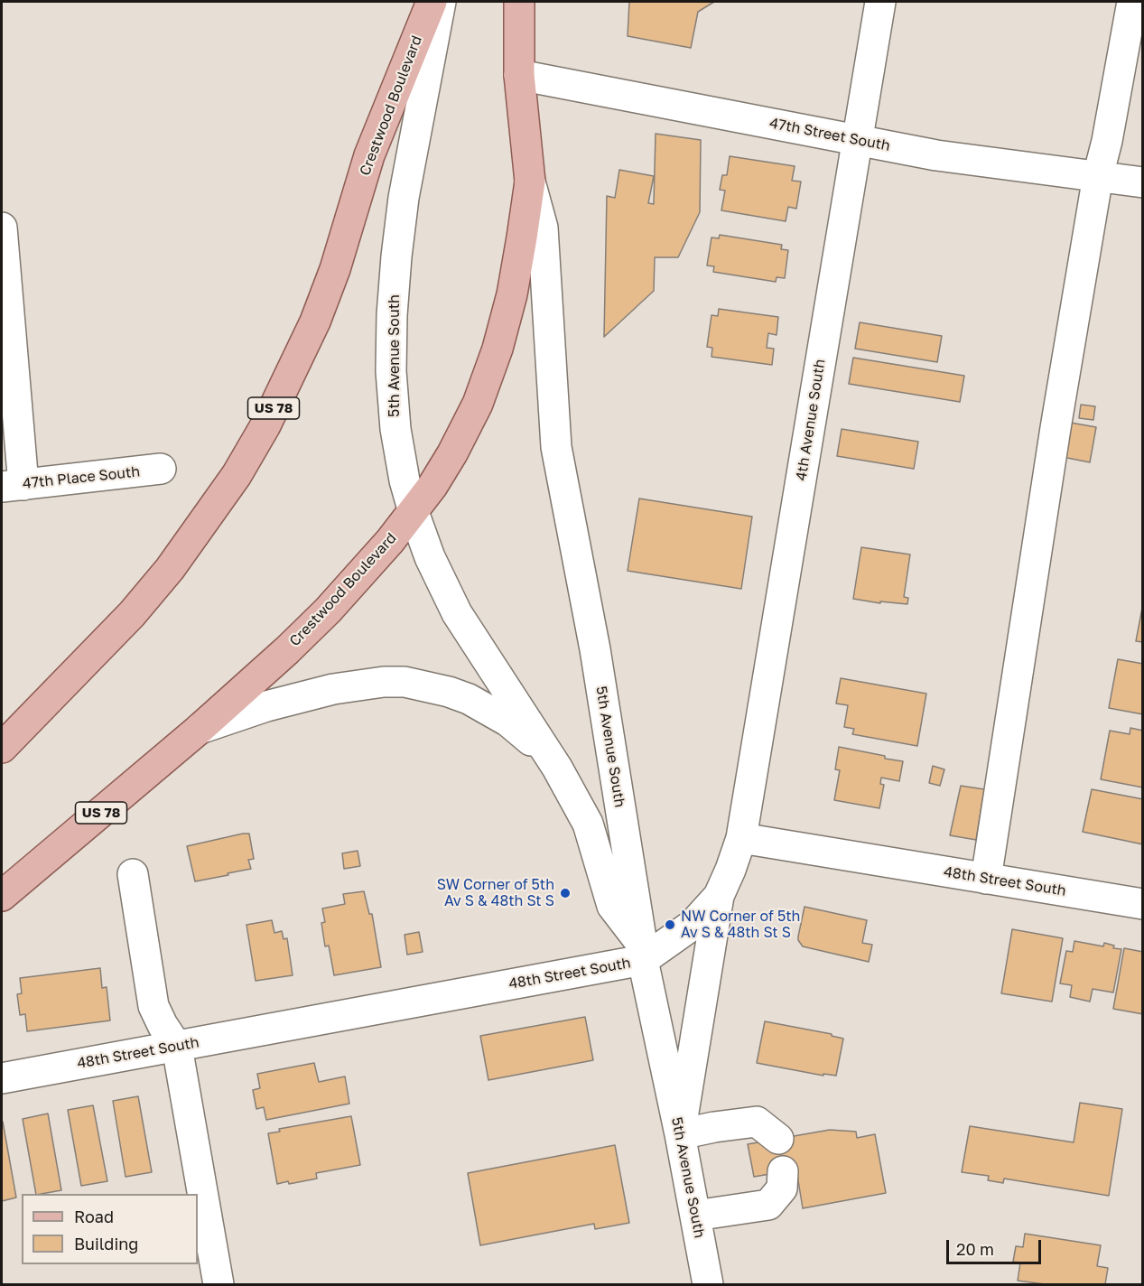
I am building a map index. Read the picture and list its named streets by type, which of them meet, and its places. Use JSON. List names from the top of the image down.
{
  "streets": {
    "main road": ["Crestwood Boulevard", "5th Avenue South", "US 78"],
    "street": [
      "47th Street South",
      "4th Avenue South",
      "47th Place South",
      "48th Street South"
    ]
  },
  "crossings": [
    ["Crestwood Boulevard", "5th Avenue South"],
    ["47th Street South", "5th Avenue South"],
    ["47th Street South", "4th Avenue South"],
    ["5th Avenue South", "48th Street South"],
    ["4th Avenue South", "48th Street South"]
  ],
  "places": ["SW Corner of 5th Av S & 48th St S", "NW Corner of 5th Av S & 48th St S"],
  "legend": ["Road", "Building"],
  "scale_bar": "20 m"
}
